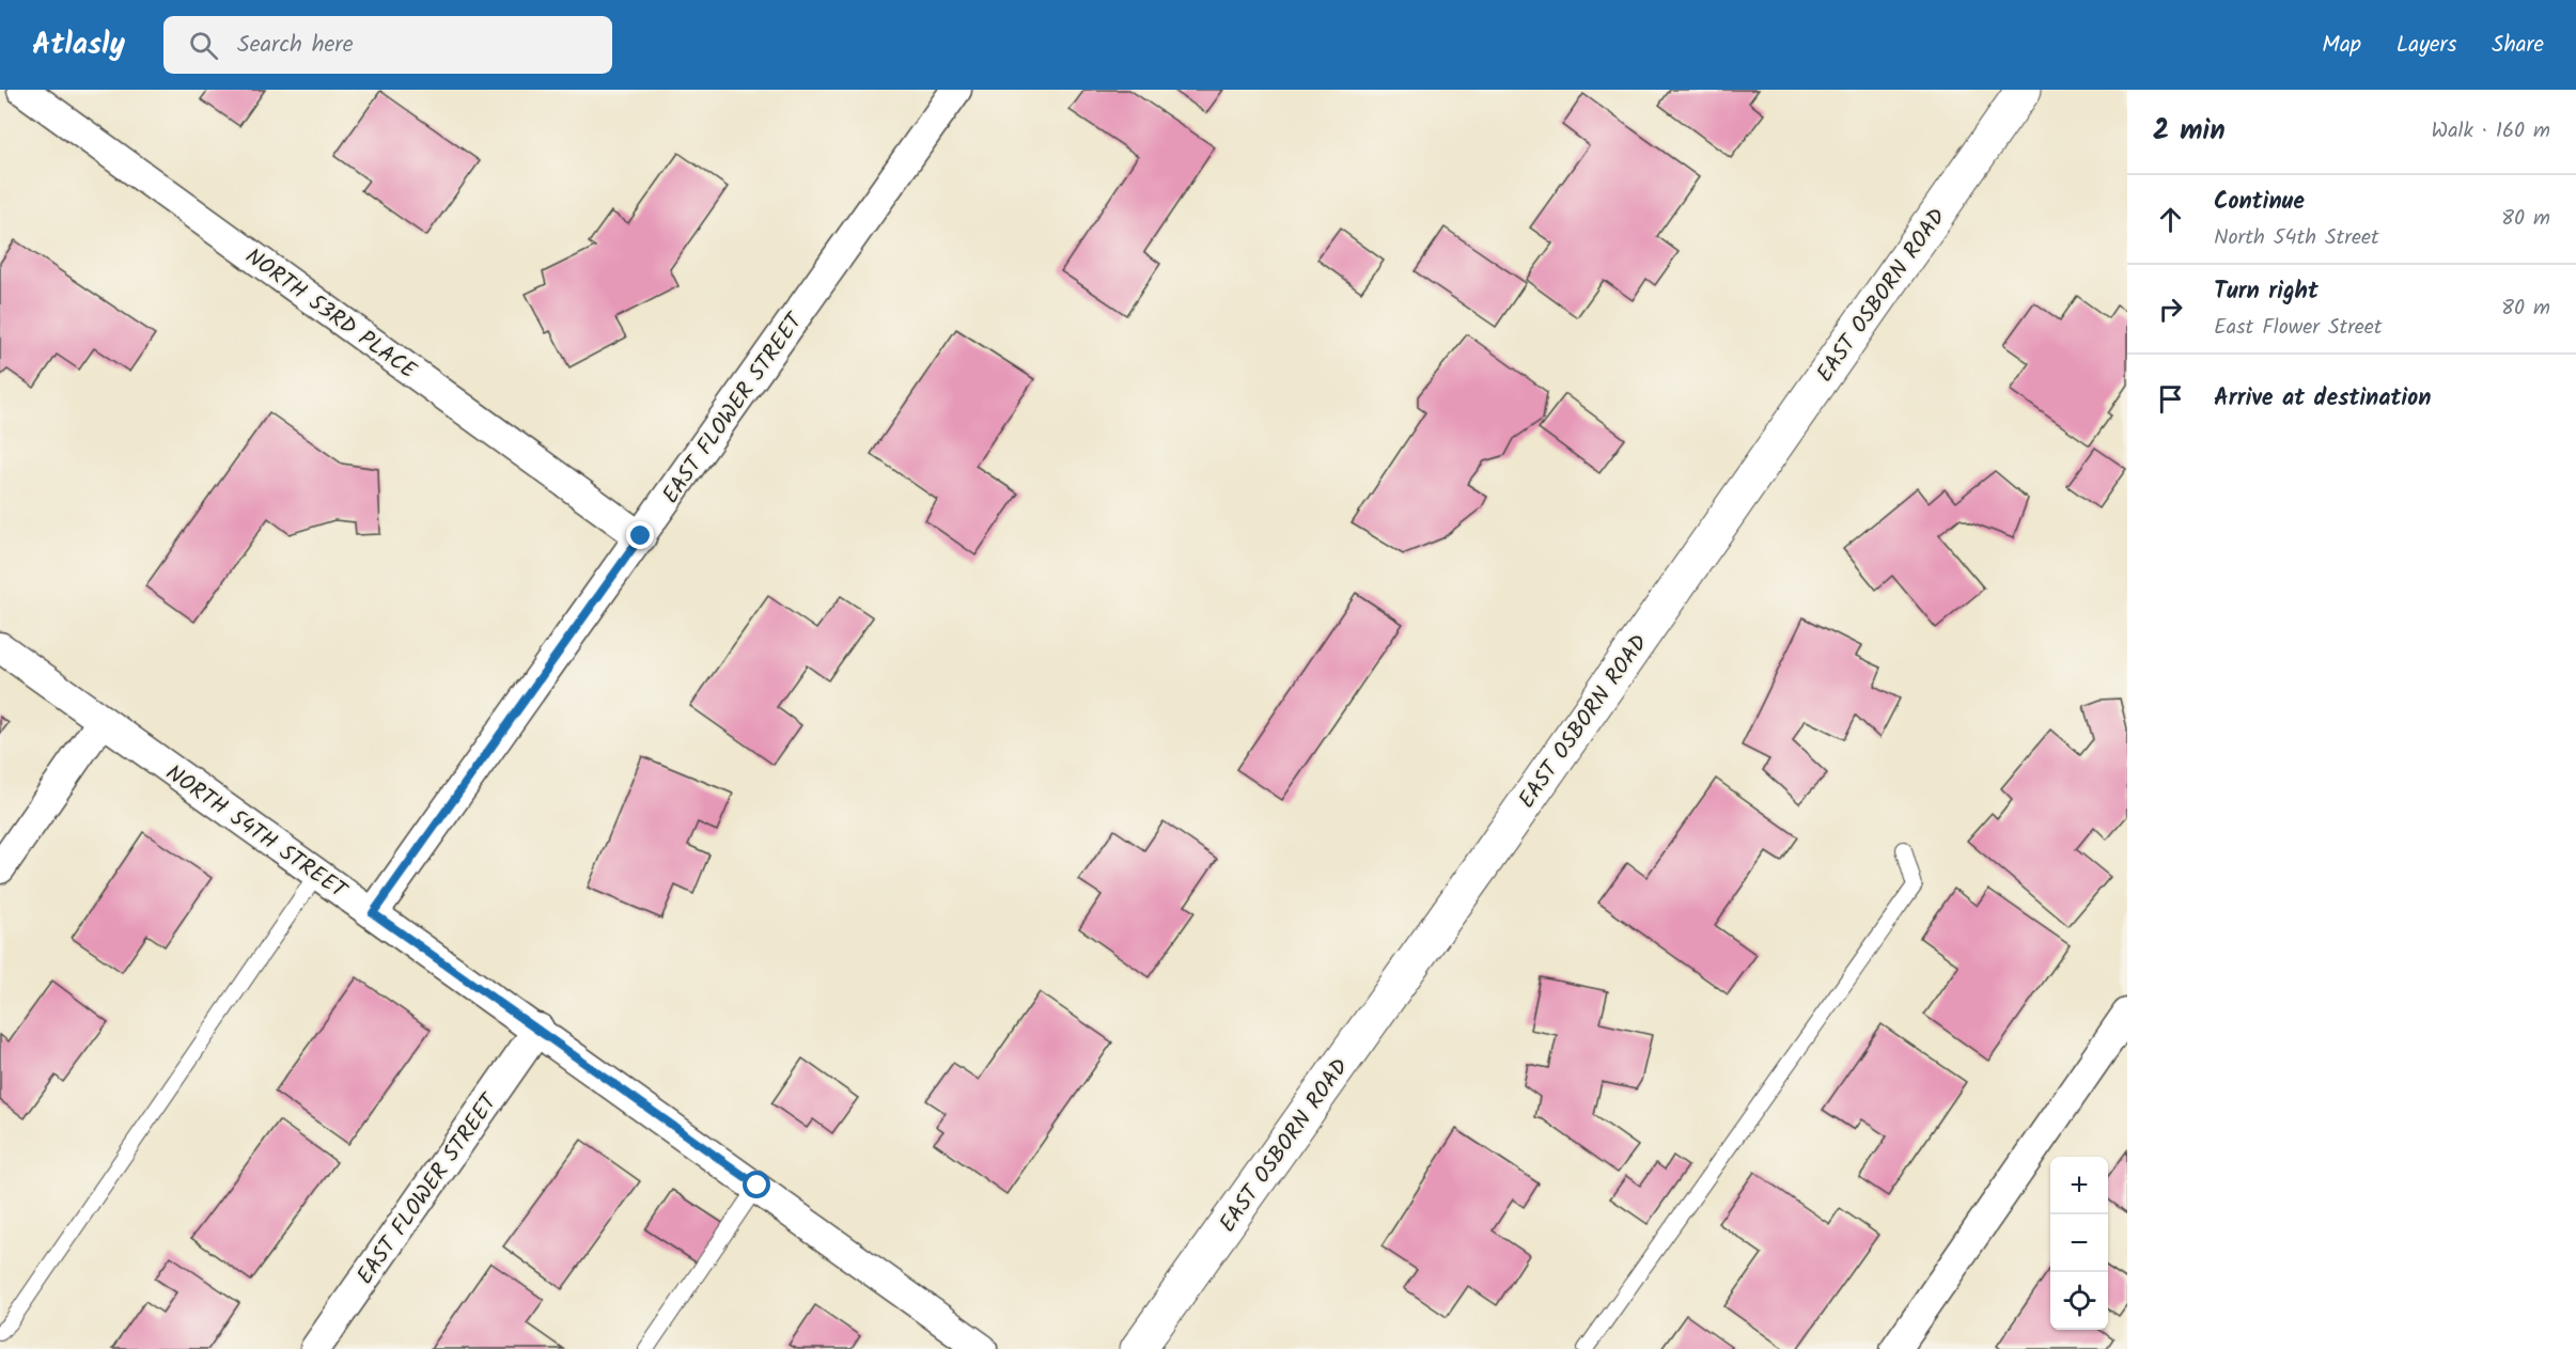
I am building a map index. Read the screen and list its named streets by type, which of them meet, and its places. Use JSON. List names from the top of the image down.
{
  "streets": {
    "street": [
      "EAST OSBORN ROAD",
      "NORTH 53RD PLACE",
      "EAST FLOWER STREET",
      "NORTH 54TH STREET"
    ]
  },
  "crossings": [
    ["NORTH 53RD PLACE", "EAST FLOWER STREET"],
    ["EAST FLOWER STREET", "NORTH 54TH STREET"]
  ],
  "page": {
    "header": "Atlasly",
    "search": "Search here",
    "nav": ["Map", "Layers", "Share"],
    "heading": ["2 min", "Walk · 160 m"],
    "list": [
      ["Continue", "North 54th Street", "80 m"],
      ["Turn right", "East Flower Street", "80 m"],
      "Arrive at destination"
    ],
    "map_buttons": ["+", "−"]
  }
}
